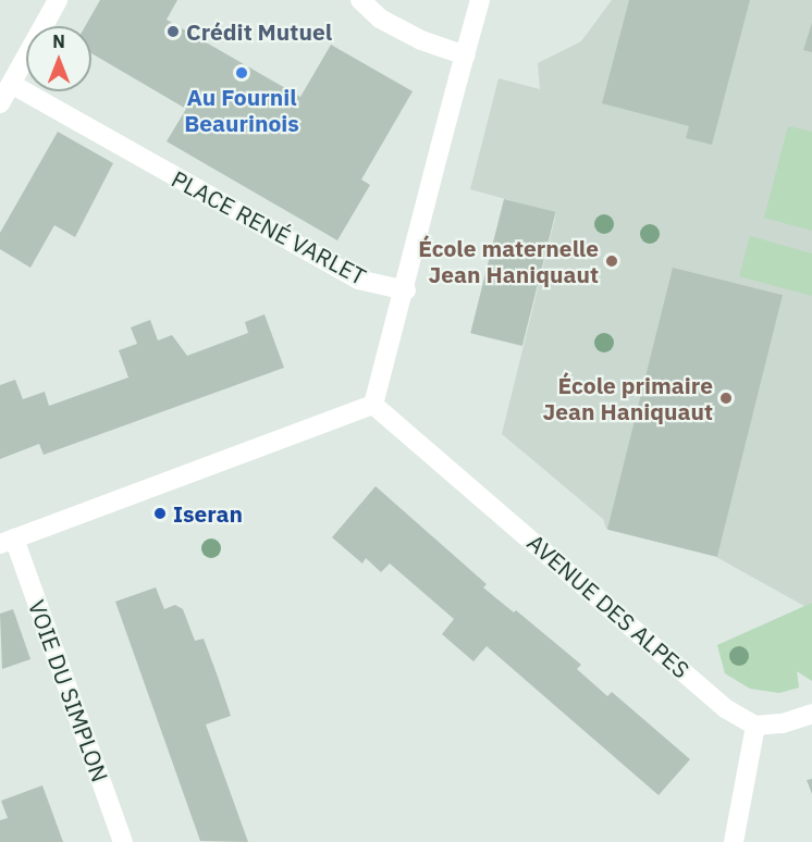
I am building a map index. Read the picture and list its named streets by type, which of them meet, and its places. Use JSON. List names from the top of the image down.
{
  "streets": {
    "street": ["PLACE RENÉ VARLET", "AVENUE DES ALPES", "VOIE DU SIMPLON"]
  },
  "places": [
    "Crédit Mutuel",
    "Au Fournil Beaurinois",
    "École maternelle Jean Haniquaut",
    "École primaire Jean Haniquaut",
    "Iseran"
  ],
  "north": "top"
}
